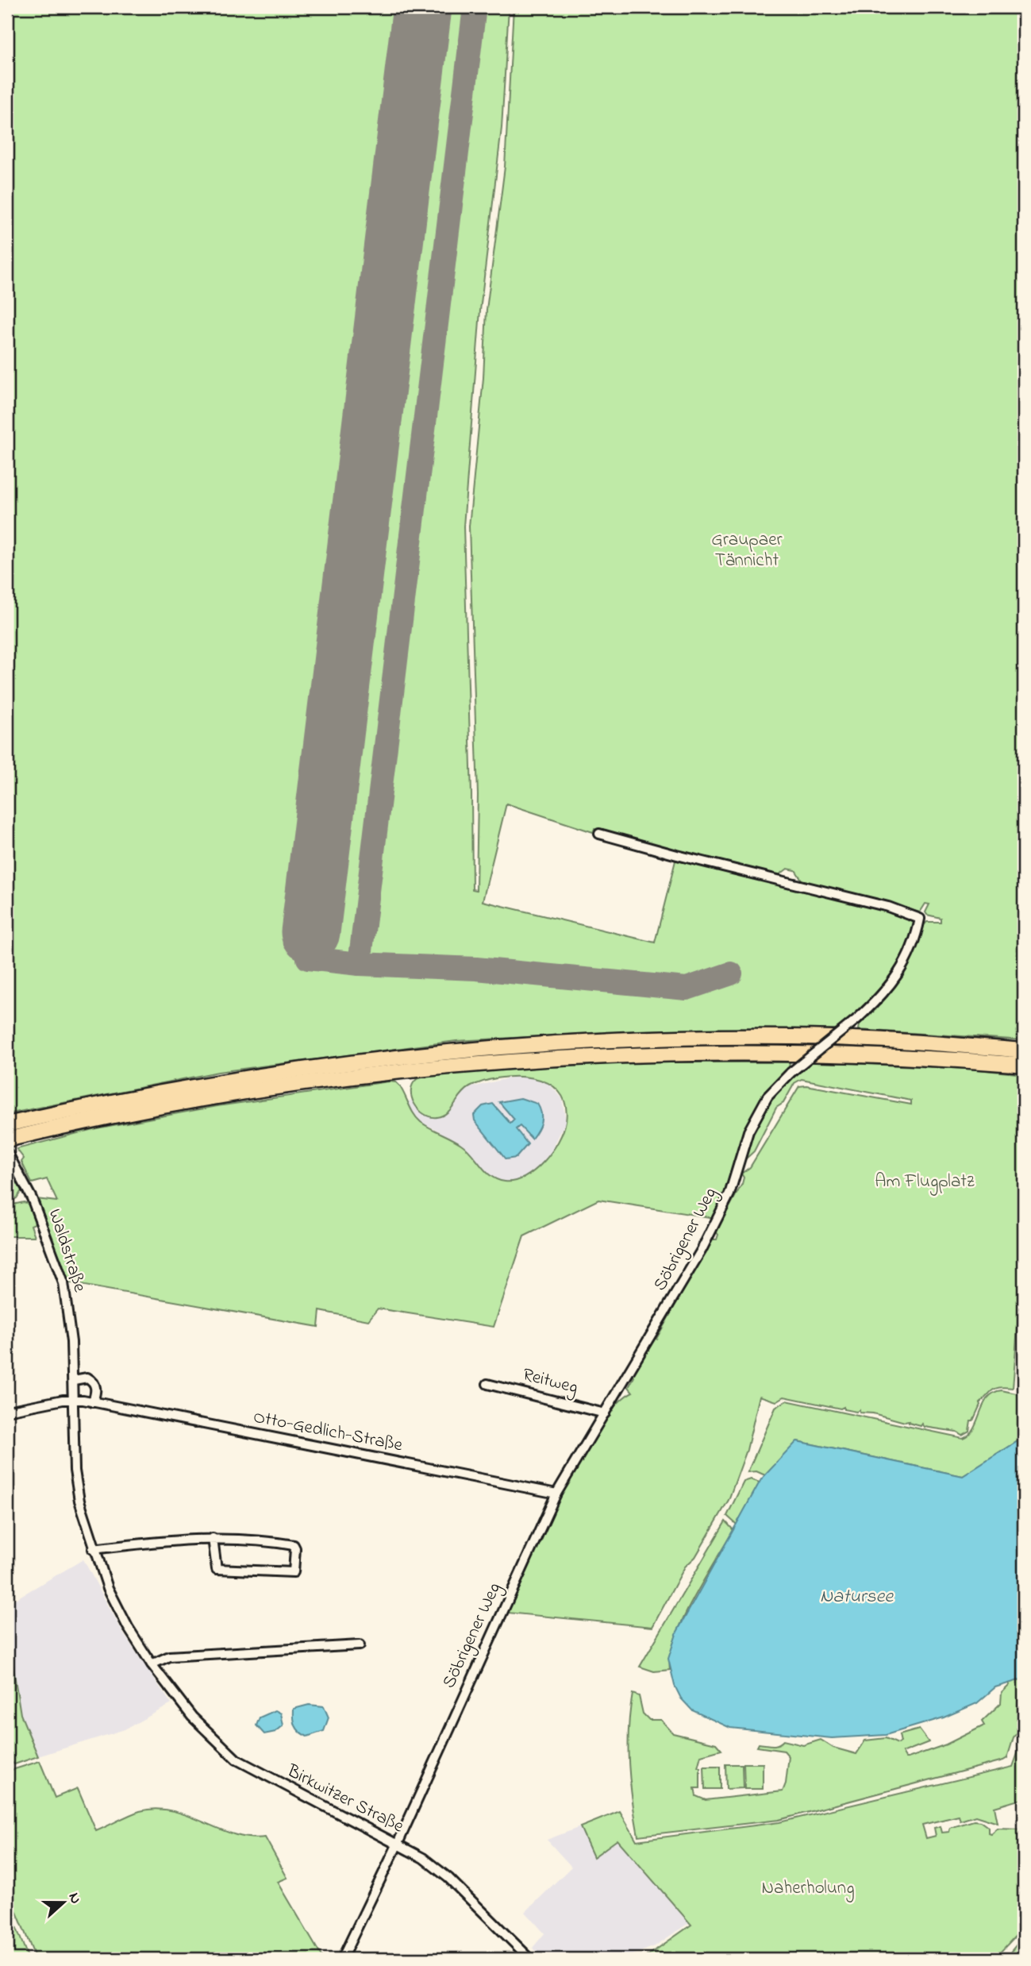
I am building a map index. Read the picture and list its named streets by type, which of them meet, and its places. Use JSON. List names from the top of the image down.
{
  "streets": {
    "street": [
      "Söbrigener Weg",
      "Waldstraße",
      "Reitweg",
      "Otto-Gedlich-Straße",
      "Birkwitzer Straße"
    ]
  },
  "crossings": [
    ["Söbrigener Weg", "Reitweg"],
    ["Söbrigener Weg", "Otto-Gedlich-Straße"],
    ["Söbrigener Weg", "Birkwitzer Straße"],
    ["Waldstraße", "Otto-Gedlich-Straße"],
    ["Waldstraße", "Birkwitzer Straße"],
    ["Otto-Gedlich-Straße", "Birkwitzer Straße"]
  ],
  "water": ["Natursee"],
  "parks": ["Graupaer Tännicht", "Am Flugplatz", "Naherholung"],
  "north": "right"
}
